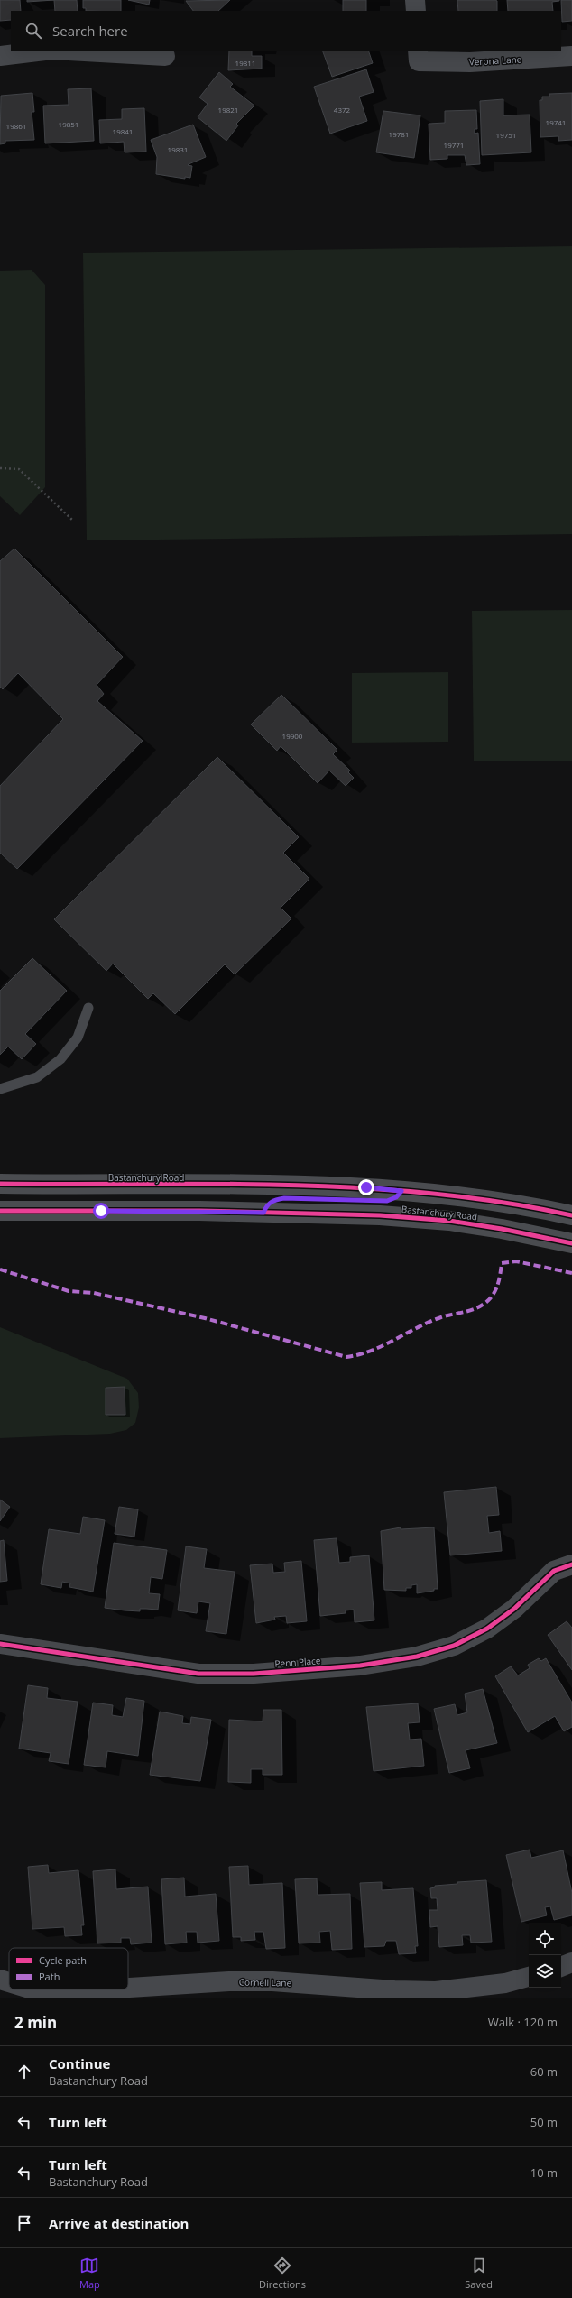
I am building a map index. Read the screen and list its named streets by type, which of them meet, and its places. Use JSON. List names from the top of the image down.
{
  "streets": {
    "main road": ["Bastanchury Road"],
    "street": ["Verona Lane", "Penn Place", "Cornell Lane"]
  },
  "house_numbers": [
    "19811",
    "19821",
    "4372",
    "19741",
    "19851",
    "19861",
    "19841",
    "19781",
    "19751",
    "19771",
    "19831",
    "19900"
  ],
  "legend": ["Cycle path", "Path"],
  "page": {
    "search": "Search here",
    "heading": ["2 min", "Walk · 120 m"],
    "list": [
      ["Continue", "Bastanchury Road", "60 m"],
      ["Turn left", "50 m"],
      ["Turn left", "Bastanchury Road", "10 m"],
      "Arrive at destination"
    ],
    "nav": ["Map", "Directions", "Saved"]
  }
}
